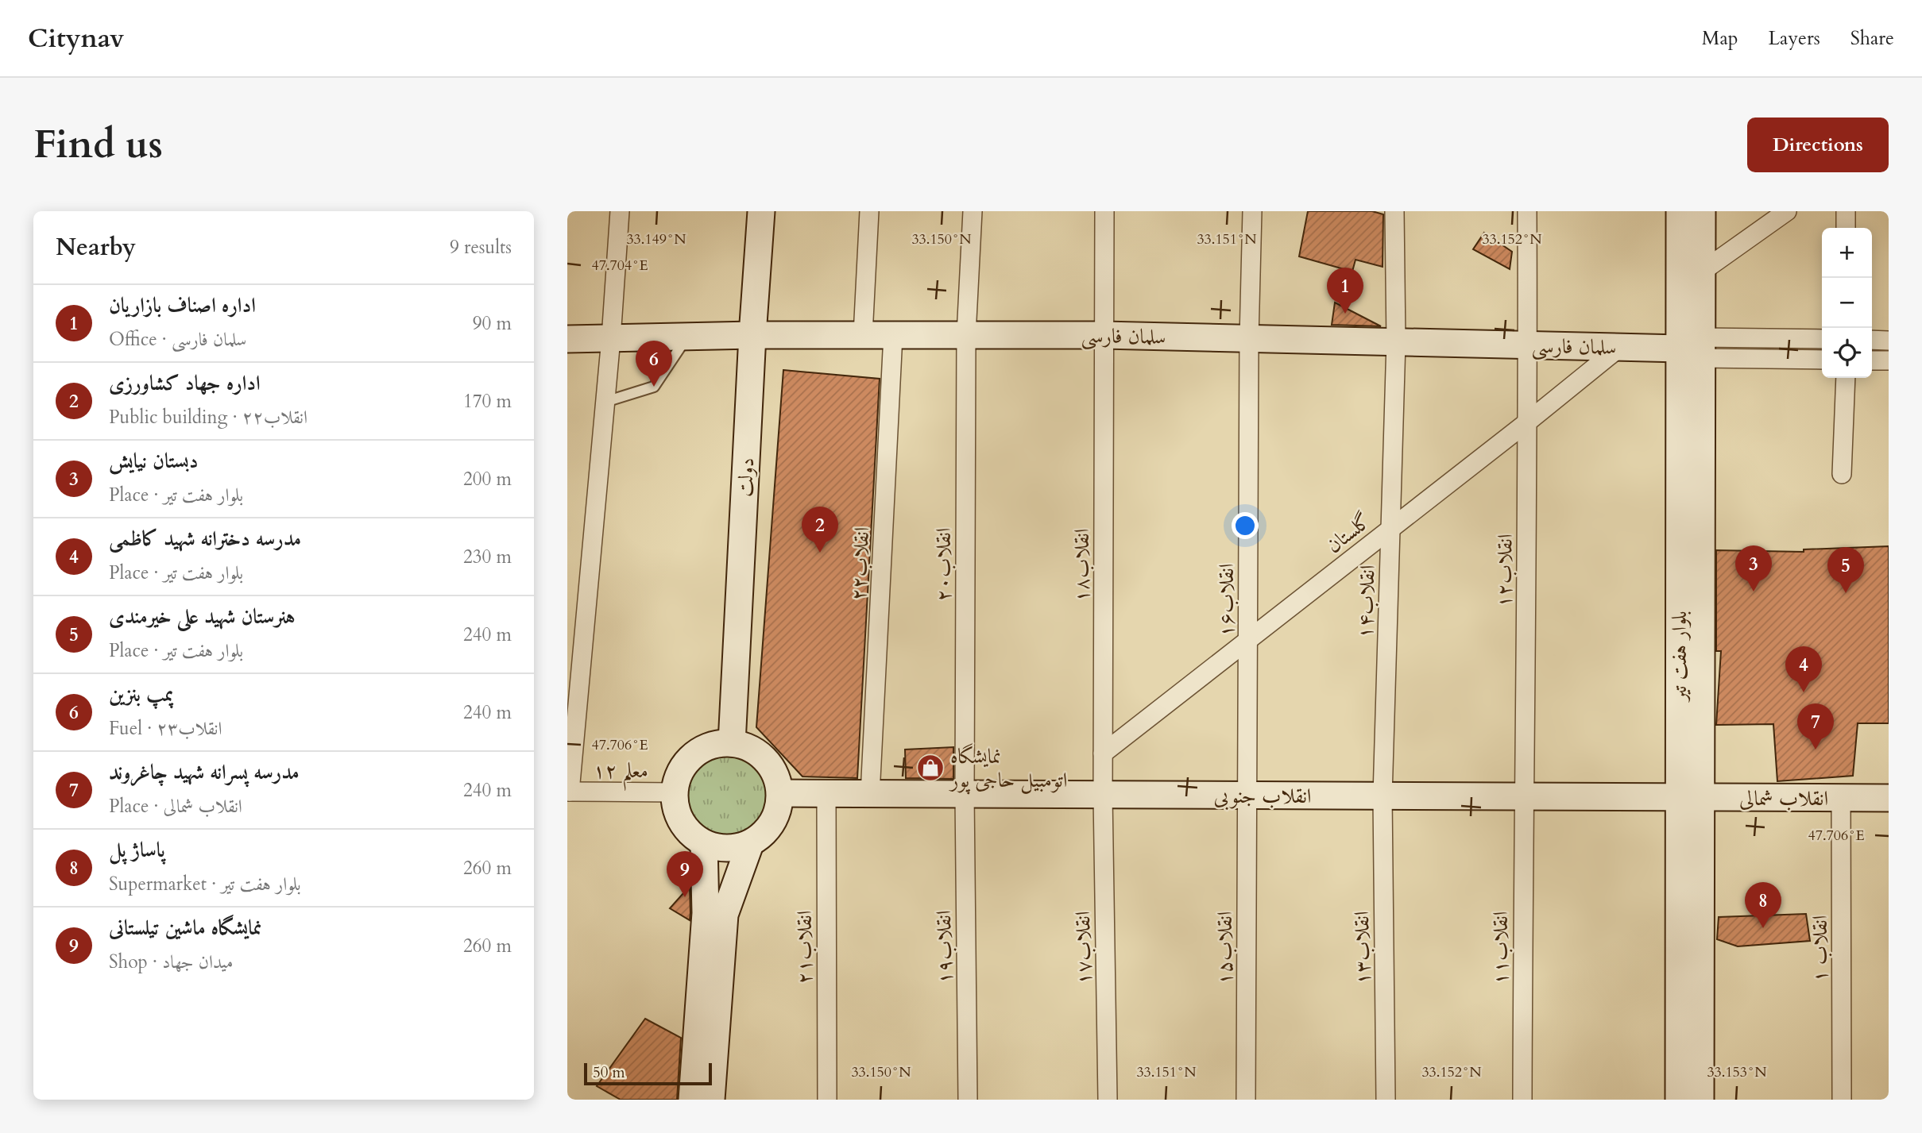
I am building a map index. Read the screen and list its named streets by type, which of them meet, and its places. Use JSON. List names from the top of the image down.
{
  "streets": {
    "street": [
      "سلمان فارسی",
      "دولت",
      "گلستان",
      "انقلاب۲۲",
      "انقلاب۲۰",
      "انقلاب۱۸",
      "انقلاب۱۲",
      "انقلاب۱۶",
      "انقلاب۱۴",
      "بلوار هفت تیر",
      "معلم ۱۲",
      "انقلاب جنوبی",
      "انقلاب شمالی",
      "انقلاب۲۱",
      "انقلاب۱۹",
      "انقلاب۱۷",
      "انقلاب۱۵",
      "انقلاب۱۳",
      "انقلاب۱۱",
      "انقلاب ۱"
    ]
  },
  "crossings": [
    ["سلمان فارسی", "دولت"],
    ["سلمان فارسی", "گلستان"],
    ["سلمان فارسی", "انقلاب۲۲"],
    ["سلمان فارسی", "انقلاب۲۰"],
    ["سلمان فارسی", "انقلاب۱۸"],
    ["سلمان فارسی", "انقلاب۱۲"],
    ["سلمان فارسی", "انقلاب۱۶"],
    ["سلمان فارسی", "انقلاب۱۴"],
    ["سلمان فارسی", "بلوار هفت تیر"],
    ["دولت", "معلم ۱۲"],
    ["دولت", "انقلاب جنوبی"],
    ["گلستان", "انقلاب۱۸"],
    ["گلستان", "انقلاب۱۲"],
    ["گلستان", "انقلاب۱۶"],
    ["گلستان", "انقلاب۱۴"],
    ["انقلاب۲۲", "انقلاب جنوبی"],
    ["انقلاب۲۰", "انقلاب جنوبی"],
    ["انقلاب۲۰", "انقلاب۱۹"],
    ["انقلاب۱۸", "انقلاب جنوبی"],
    ["انقلاب۱۸", "انقلاب۱۷"],
    ["انقلاب۱۲", "انقلاب جنوبی"],
    ["انقلاب۱۲", "انقلاب۱۱"],
    ["انقلاب۱۶", "انقلاب جنوبی"],
    ["انقلاب۱۶", "انقلاب۱۵"],
    ["انقلاب۱۴", "انقلاب جنوبی"],
    ["انقلاب۱۴", "انقلاب۱۳"],
    ["بلوار هفت تیر", "انقلاب جنوبی"],
    ["بلوار هفت تیر", "انقلاب شمالی"],
    ["معلم ۱۲", "انقلاب جنوبی"],
    ["انقلاب جنوبی", "انقلاب شمالی"],
    ["انقلاب جنوبی", "انقلاب۲۱"],
    ["انقلاب جنوبی", "انقلاب۱۹"],
    ["انقلاب جنوبی", "انقلاب۱۷"],
    ["انقلاب جنوبی", "انقلاب۱۵"],
    ["انقلاب جنوبی", "انقلاب۱۳"],
    ["انقلاب جنوبی", "انقلاب۱۱"],
    ["انقلاب شمالی", "انقلاب ۱"]
  ],
  "places": {
    "shop": ["نمایشگاه اتومبیل حاجی پور"]
  },
  "scale_bar": "50 m",
  "page": {
    "header": "Citynav",
    "nav": ["Map", "Layers", "Share"],
    "buttons": "Directions",
    "title": "Find us",
    "heading": ["Nearby", "9 results"],
    "map_buttons": ["+", "−"],
    "pins": [
      "1",
      "6",
      "2",
      "3",
      "5",
      "4",
      "7",
      "9",
      "8"
    ],
    "list": [
      {
        "mark": "1",
        "name": "اداره اصناف بازاریان",
        "note": "Office · سلمان فارسی",
        "value": "90 m"
      },
      {
        "mark": "2",
        "name": "اداره جهاد کشاورزی",
        "note": "Public building · انقلاب۲۲",
        "value": "170 m"
      },
      {
        "mark": "3",
        "name": "دبستان نیایش",
        "note": "Place · بلوار هفت تیر",
        "value": "200 m"
      },
      {
        "mark": "4",
        "name": "مدرسه دخترانه شهید کاظمی",
        "note": "Place · بلوار هفت تیر",
        "value": "230 m"
      },
      {
        "mark": "5",
        "name": "هنرستان شهید علی خیرمندی",
        "note": "Place · بلوار هفت تیر",
        "value": "240 m"
      },
      {
        "mark": "6",
        "name": "پمپ بنزین",
        "note": "Fuel · انقلاب۲۳",
        "value": "240 m"
      },
      {
        "mark": "7",
        "name": "مدرسه پسرانه شهید چاغروند",
        "note": "Place · انقلاب شمالی",
        "value": "240 m"
      },
      {
        "mark": "8",
        "name": "پاساژ پل",
        "note": "Supermarket · بلوار هفت تیر",
        "value": "260 m"
      },
      {
        "mark": "9",
        "name": "نمایشگاه ماشین تیلستانی",
        "note": "Shop · میدان جهاد",
        "value": "260 m"
      }
    ],
    "scale": "50 m"
  },
  "coordinates": [
    "33.149°N",
    "33.150°N",
    "33.151°N",
    "33.152°N",
    "47.704°E",
    "47.706°E",
    "33.153°N"
  ]
}
